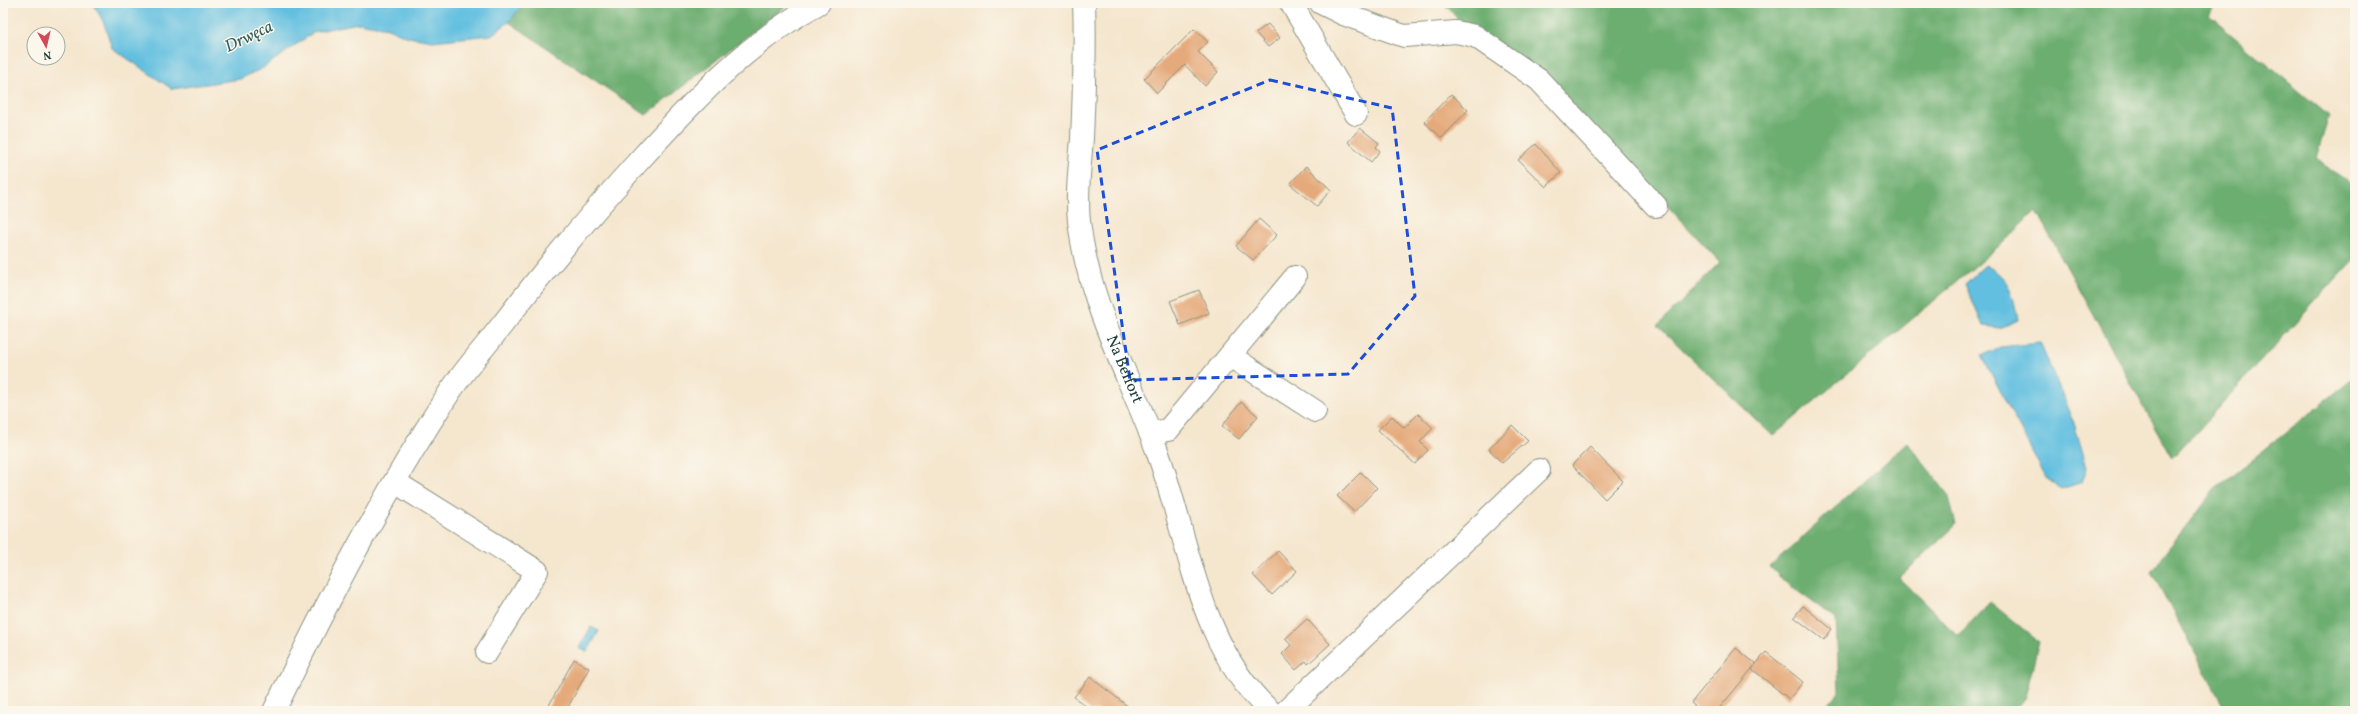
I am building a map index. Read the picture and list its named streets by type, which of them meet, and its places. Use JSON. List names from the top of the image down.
{
  "streets": {
    "street": ["Na Belfort"]
  },
  "water": ["Drwęca"],
  "north": "bottom"
}
